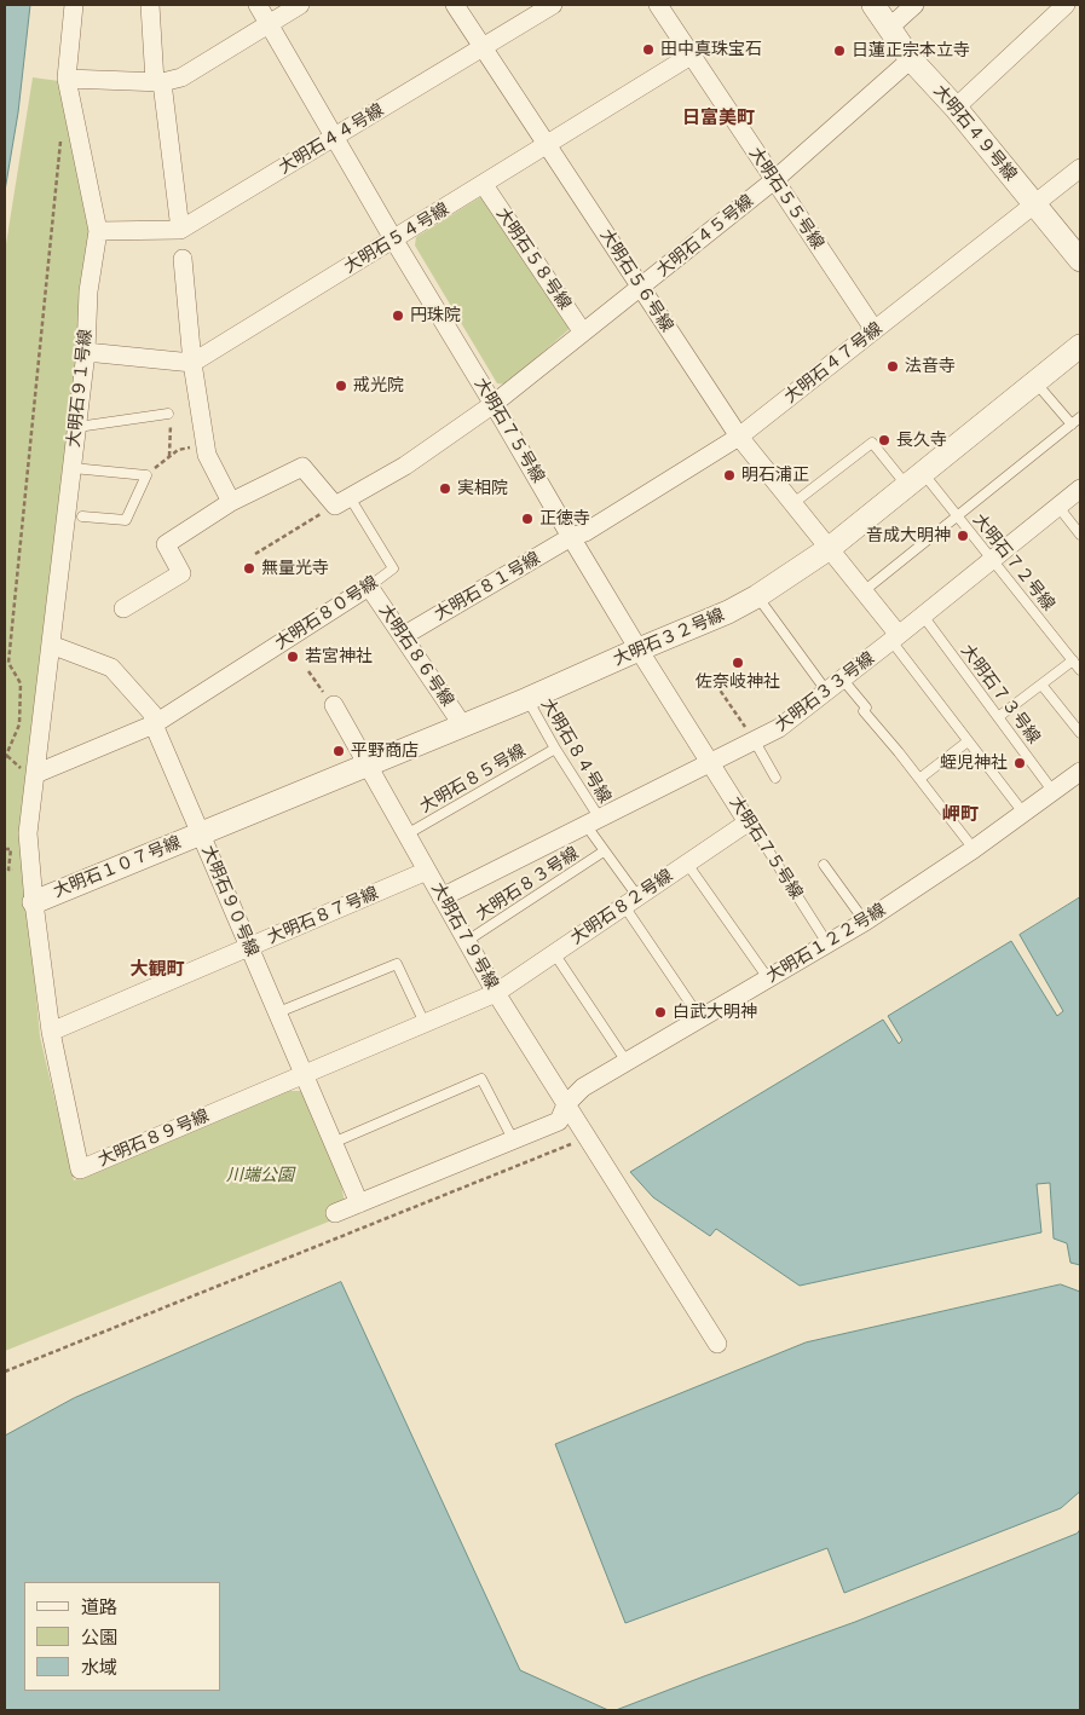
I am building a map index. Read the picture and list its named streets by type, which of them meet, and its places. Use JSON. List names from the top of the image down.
{
  "streets": {
    "street": [
      "大明石４９号線",
      "大明石４４号線",
      "大明石５５号線",
      "大明石４５号線",
      "大明石５４号線",
      "大明石５８号線",
      "大明石５６号線",
      "大明石４７号線",
      "大明石９１号線",
      "大明石７５号線",
      "大明石８１号線",
      "大明石８０号線",
      "大明石３２号線",
      "大明石８６号線",
      "大明石３３号線",
      "大明石１０７号線",
      "大明石９０号線",
      "大明石８２号線",
      "大明石８７号線",
      "大明石７９号線",
      "大明石１２２号線",
      "大明石８９号線"
    ],
    "lane": [
      "大明石７２号線",
      "大明石７３号線",
      "大明石８４号線",
      "大明石８５号線",
      "大明石８３号線"
    ]
  },
  "crossings": [
    ["大明石４９号線", "大明石４５号線"],
    ["大明石４９号線", "大明石４７号線"],
    ["大明石４４号線", "大明石５６号線"],
    ["大明石４４号線", "大明石９１号線"],
    ["大明石４４号線", "大明石７５号線"],
    ["大明石５５号線", "大明石４５号線"],
    ["大明石５５号線", "大明石５４号線"],
    ["大明石５５号線", "大明石４７号線"],
    ["大明石４５号線", "大明石５８号線"],
    ["大明石４５号線", "大明石５６号線"],
    ["大明石４５号線", "大明石７５号線"],
    ["大明石５４号線", "大明石５８号線"],
    ["大明石５４号線", "大明石５６号線"],
    ["大明石５４号線", "大明石７５号線"],
    ["大明石５６号線", "大明石４７号線"],
    ["大明石５６号線", "大明石７２号線"],
    ["大明石５６号線", "大明石３２号線"],
    ["大明石５６号線", "大明石３３号線"],
    ["大明石４７号線", "大明石７５号線"],
    ["大明石４７号線", "大明石８１号線"],
    ["大明石９１号線", "大明石８０号線"],
    ["大明石９１号線", "大明石９０号線"],
    ["大明石９１号線", "大明石８９号線"],
    ["大明石７５号線", "大明石８１号線"],
    ["大明石７５号線", "大明石３２号線"],
    ["大明石７５号線", "大明石３３号線"],
    ["大明石７５号線", "大明石８２号線"],
    ["大明石７５号線", "大明石１２２号線"],
    ["大明石７２号線", "大明石３２号線"],
    ["大明石７２号線", "大明石３３号線"],
    ["大明石８１号線", "大明石８６号線"],
    ["大明石８０号線", "大明石８６号線"],
    ["大明石８０号線", "大明石９０号線"],
    ["大明石８０号線", "大明石８９号線"],
    ["大明石３２号線", "大明石８６号線"],
    ["大明石３２号線", "大明石８４号線"],
    ["大明石３２号線", "大明石１０７号線"],
    ["大明石３２号線", "大明石９０号線"],
    ["大明石３２号線", "大明石７９号線"],
    ["大明石３３号線", "大明石７３号線"],
    ["大明石３３号線", "大明石８４号線"],
    ["大明石３３号線", "大明石７９号線"],
    ["大明石７３号線", "大明石１２２号線"],
    ["大明石８４号線", "大明石８５号線"],
    ["大明石８４号線", "大明石８３号線"],
    ["大明石８４号線", "大明石８２号線"],
    ["大明石８４号線", "大明石１２２号線"],
    ["大明石８５号線", "大明石７９号線"],
    ["大明石１０７号線", "大明石９０号線"],
    ["大明石１０７号線", "大明石８９号線"],
    ["大明石８３号線", "大明石７９号線"],
    ["大明石９０号線", "大明石８７号線"],
    ["大明石９０号線", "大明石１２２号線"],
    ["大明石９０号線", "大明石８９号線"],
    ["大明石８２号線", "大明石７９号線"],
    ["大明石８２号線", "大明石８９号線"],
    ["大明石８７号線", "大明石７９号線"],
    ["大明石８７号線", "大明石８９号線"],
    ["大明石７９号線", "大明石１２２号線"],
    ["大明石７９号線", "大明石８９号線"]
  ],
  "districts": ["日富美町", "岬町", "大観町"],
  "parks": ["川端公園"],
  "places": [
    "田中真珠宝石",
    "日蓮正宗本立寺",
    "円珠院",
    "法音寺",
    "戒光院",
    "長久寺",
    "明石浦正",
    "実相院",
    "正徳寺",
    "音成大明神",
    "無量光寺",
    "若宮神社",
    "佐奈岐神社",
    "平野商店",
    "蛭児神社",
    "白武大明神"
  ],
  "legend": ["道路", "公園", "水域"]
}
